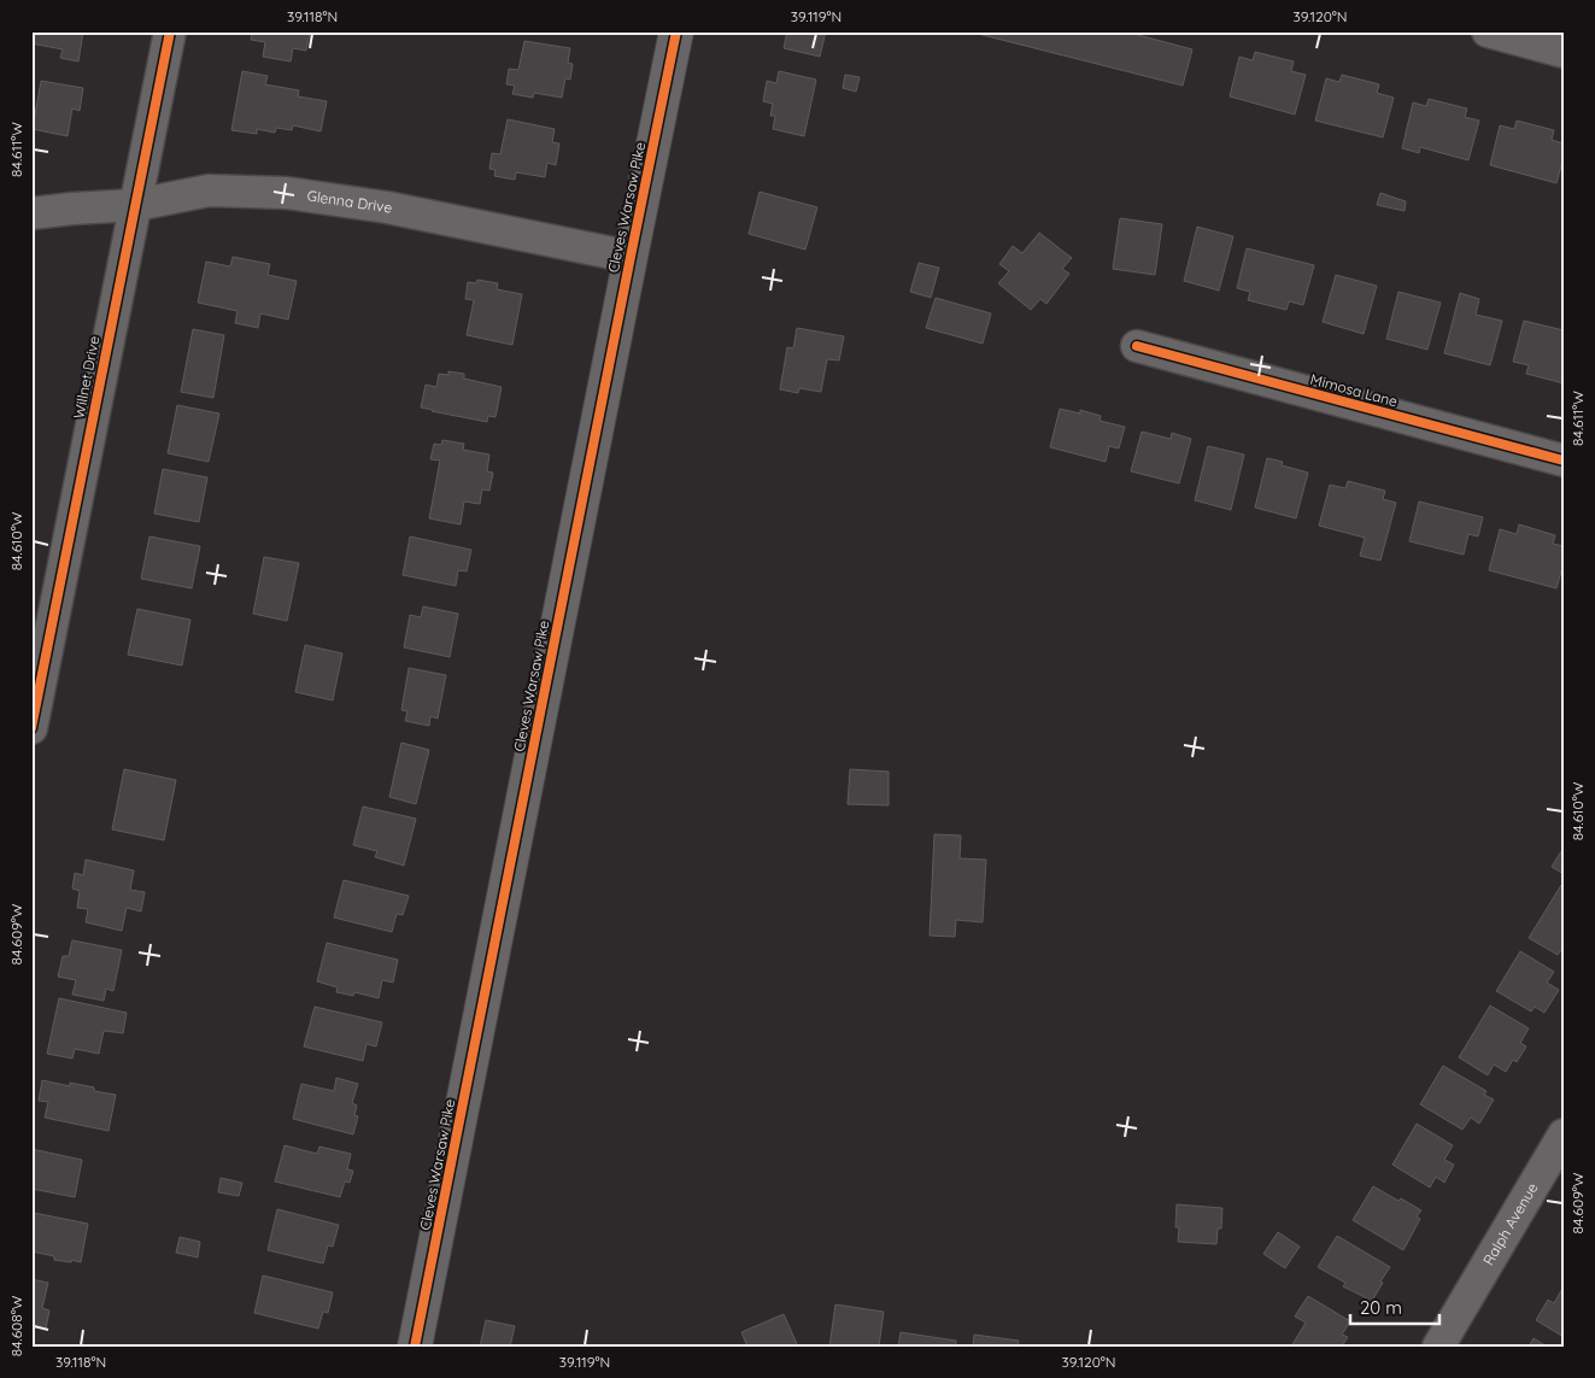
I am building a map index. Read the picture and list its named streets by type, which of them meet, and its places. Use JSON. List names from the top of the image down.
{
  "streets": {
    "street": [
      "Glenna Drive",
      "Cleves Warsaw Pike",
      "Willnet Drive",
      "Mimosa Lane",
      "Ralph Avenue"
    ]
  },
  "crossings": [
    ["Glenna Drive", "Cleves Warsaw Pike"],
    ["Glenna Drive", "Willnet Drive"]
  ],
  "scale_bar": "20 m",
  "coordinates": [
    "39.118°N",
    "39.119°N",
    "39.120°N",
    "84.611°W",
    "84.610°W",
    "84.609°W",
    "84.608°W"
  ]
}
